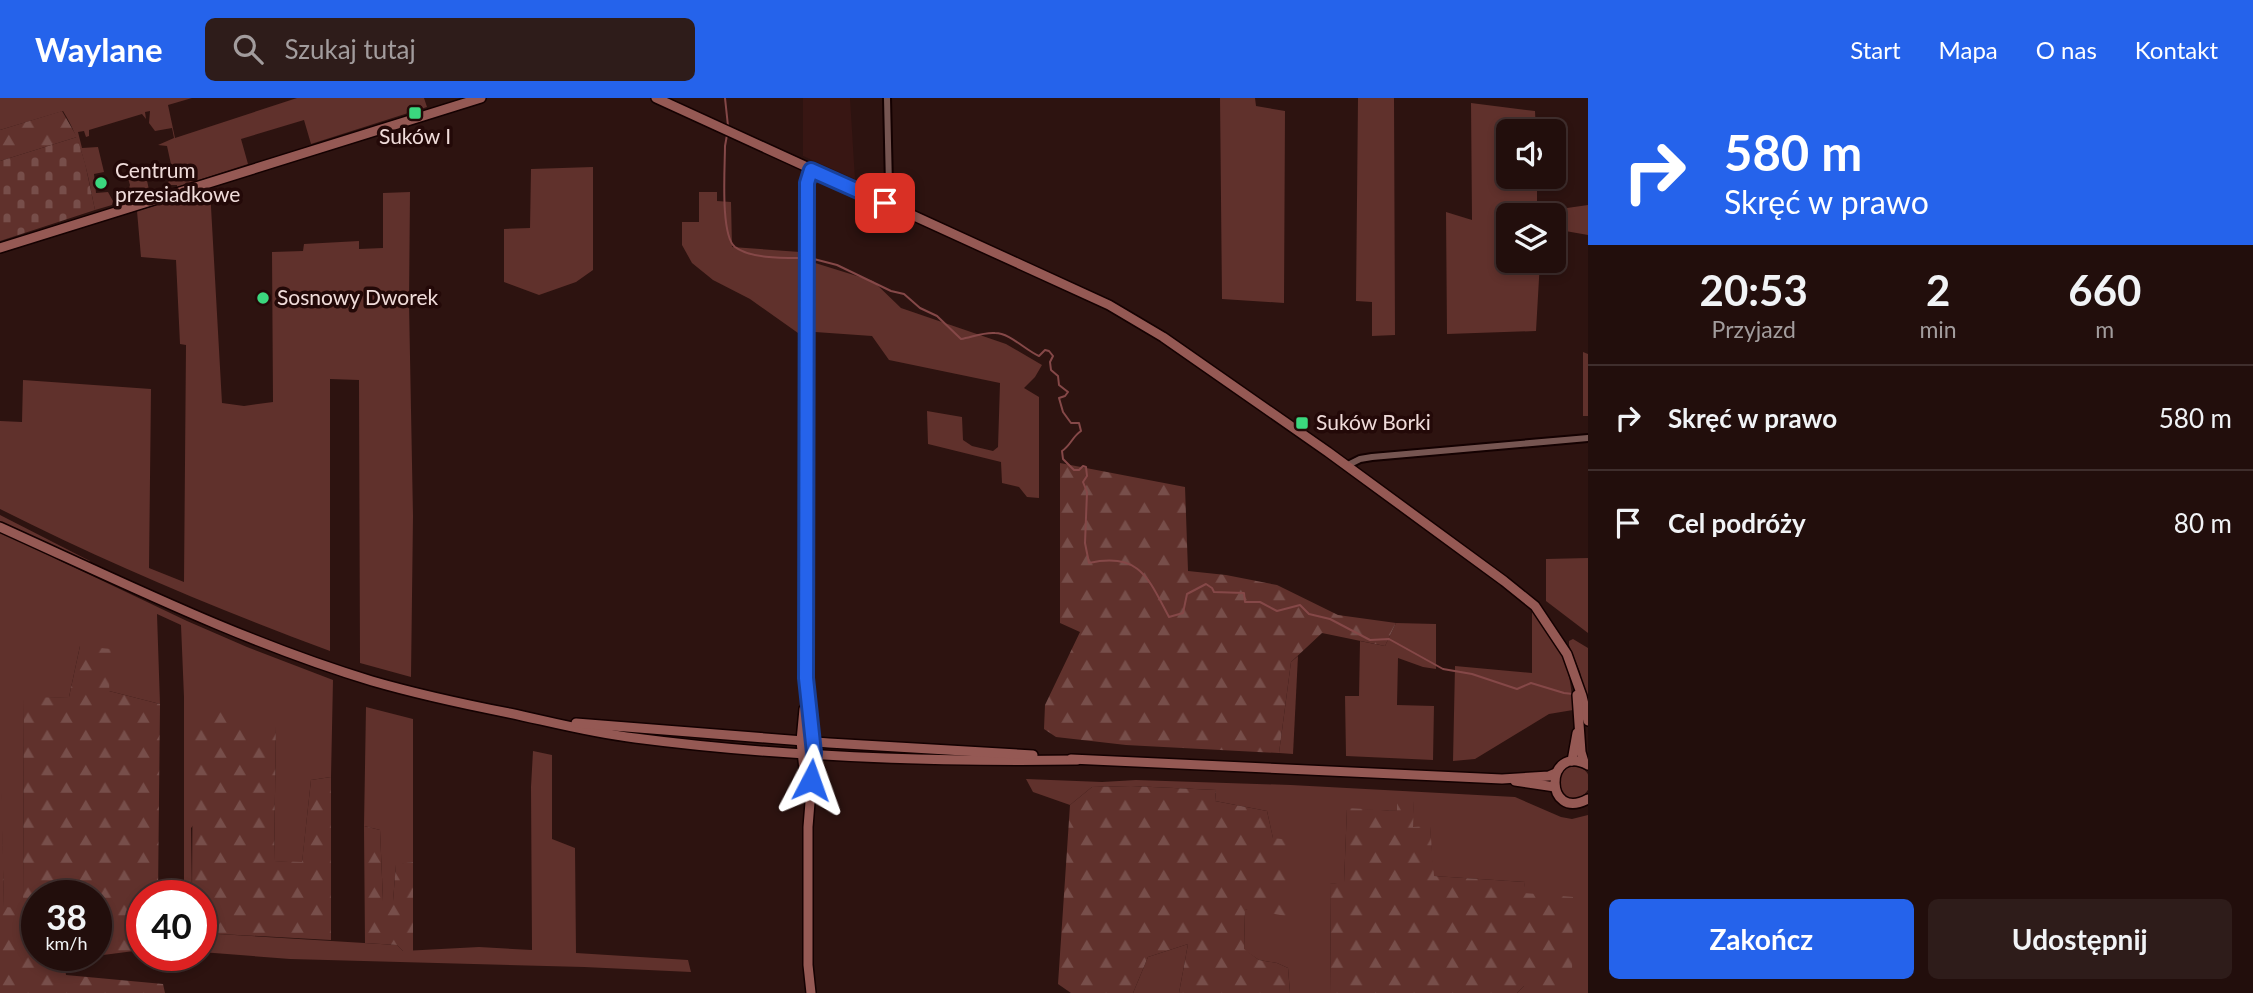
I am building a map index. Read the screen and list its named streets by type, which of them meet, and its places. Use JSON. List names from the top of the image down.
{
  "places": {
    "transit": ["Suków I", "Suków Borki"],
    "other": ["Centrum przesiadkowe", "Sosnowy Dworek"]
  },
  "page": {
    "header": "Waylane",
    "search": "Szukaj tutaj",
    "nav": [
      "Start",
      "Mapa",
      "O nas",
      "Kontakt"
    ],
    "turn": ["580 m", "Skręć w prawo"],
    "eta": [
      "20:53",
      "Przyjazd",
      "2",
      "min",
      "660",
      "m"
    ],
    "list": [
      {
        "name": "Skręć w prawo",
        "value": "580 m"
      },
      {
        "name": "Cel podróży",
        "value": "80 m"
      }
    ],
    "speed": "38 km/h",
    "limit": "40",
    "buttons": ["Zakończ", "Udostępnij"]
  }
}
